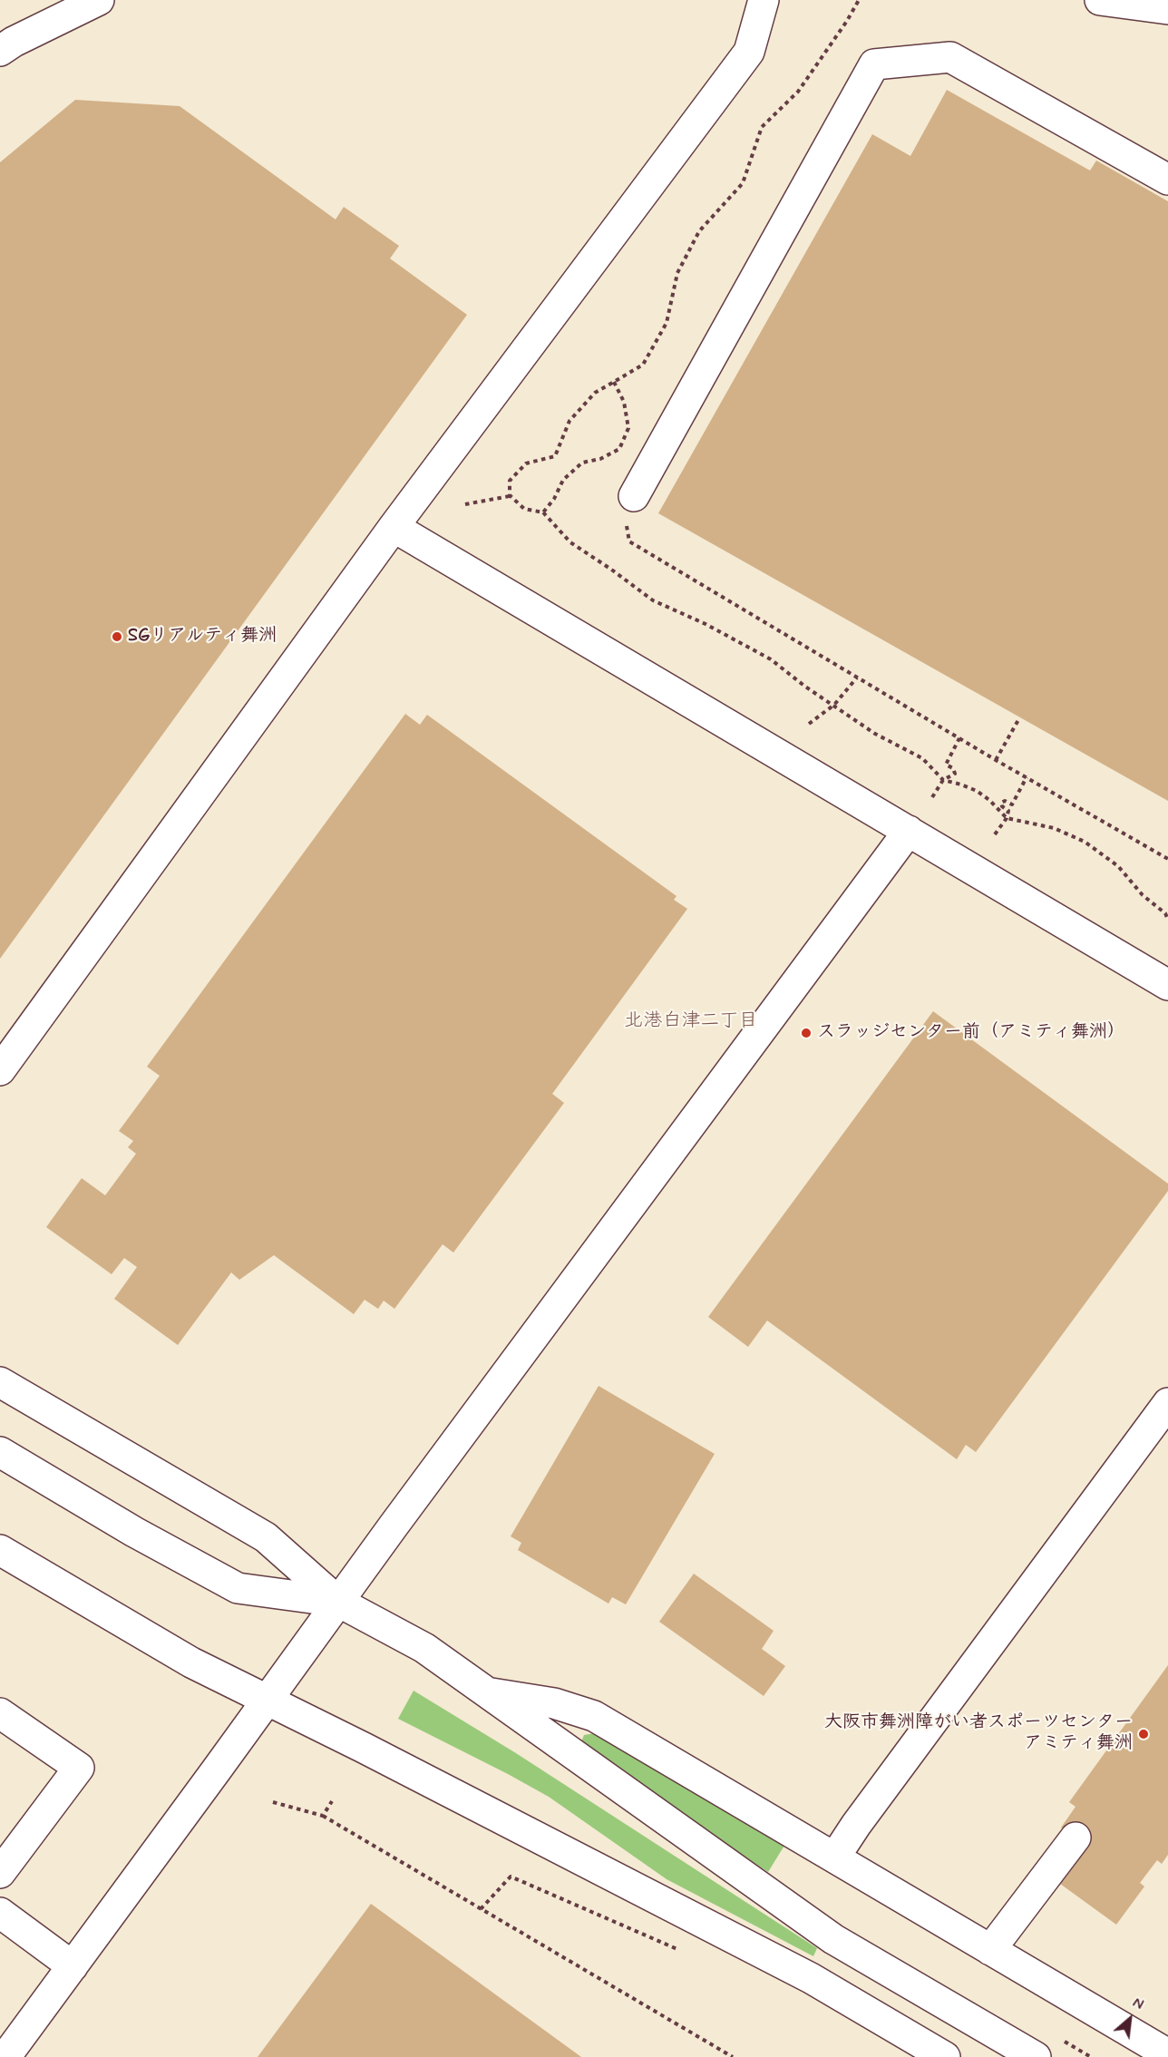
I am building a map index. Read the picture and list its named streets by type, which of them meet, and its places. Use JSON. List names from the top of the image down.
{
  "districts": ["北港白津二丁目"],
  "places": ["SGリアルティ舞洲", "スラッジセンター前（アミティ舞洲）", "大阪市舞洲障がい者スポーツセンター アミティ舞洲"],
  "north": "top right"
}
